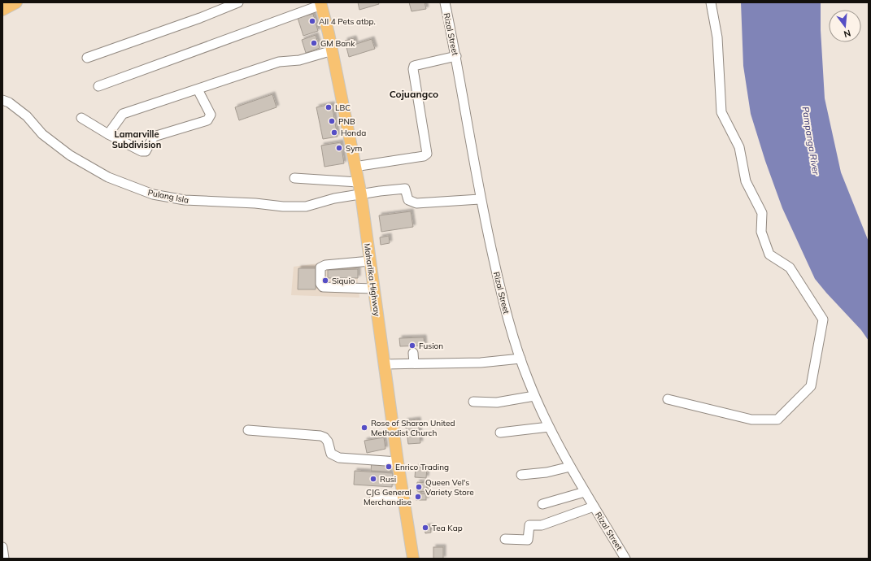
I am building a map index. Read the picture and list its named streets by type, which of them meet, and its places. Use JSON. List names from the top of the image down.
{
  "streets": {
    "main road": ["Maharlika Highway"],
    "street": ["Rizal Street", "Pulang Isla"]
  },
  "crossings": [
    ["Rizal Street", "Pulang Isla"],
    ["Pulang Isla", "Maharlika Highway"]
  ],
  "districts": ["Cojuangco", "Lamarville Subdivision"],
  "water": ["Pampanga River"],
  "places": [
    "All 4 Pets atbp.",
    "GM Bank",
    "LBC",
    "PNB",
    "Honda",
    "Sym",
    "Siquio",
    "Fusion",
    "Rose of Sharon United Methodist Church",
    "Enrico Trading",
    "Rusi",
    "Queen Vel's Variety Store",
    "CJG General Merchandise",
    "Tea Kap"
  ],
  "north": "bottom"
}
